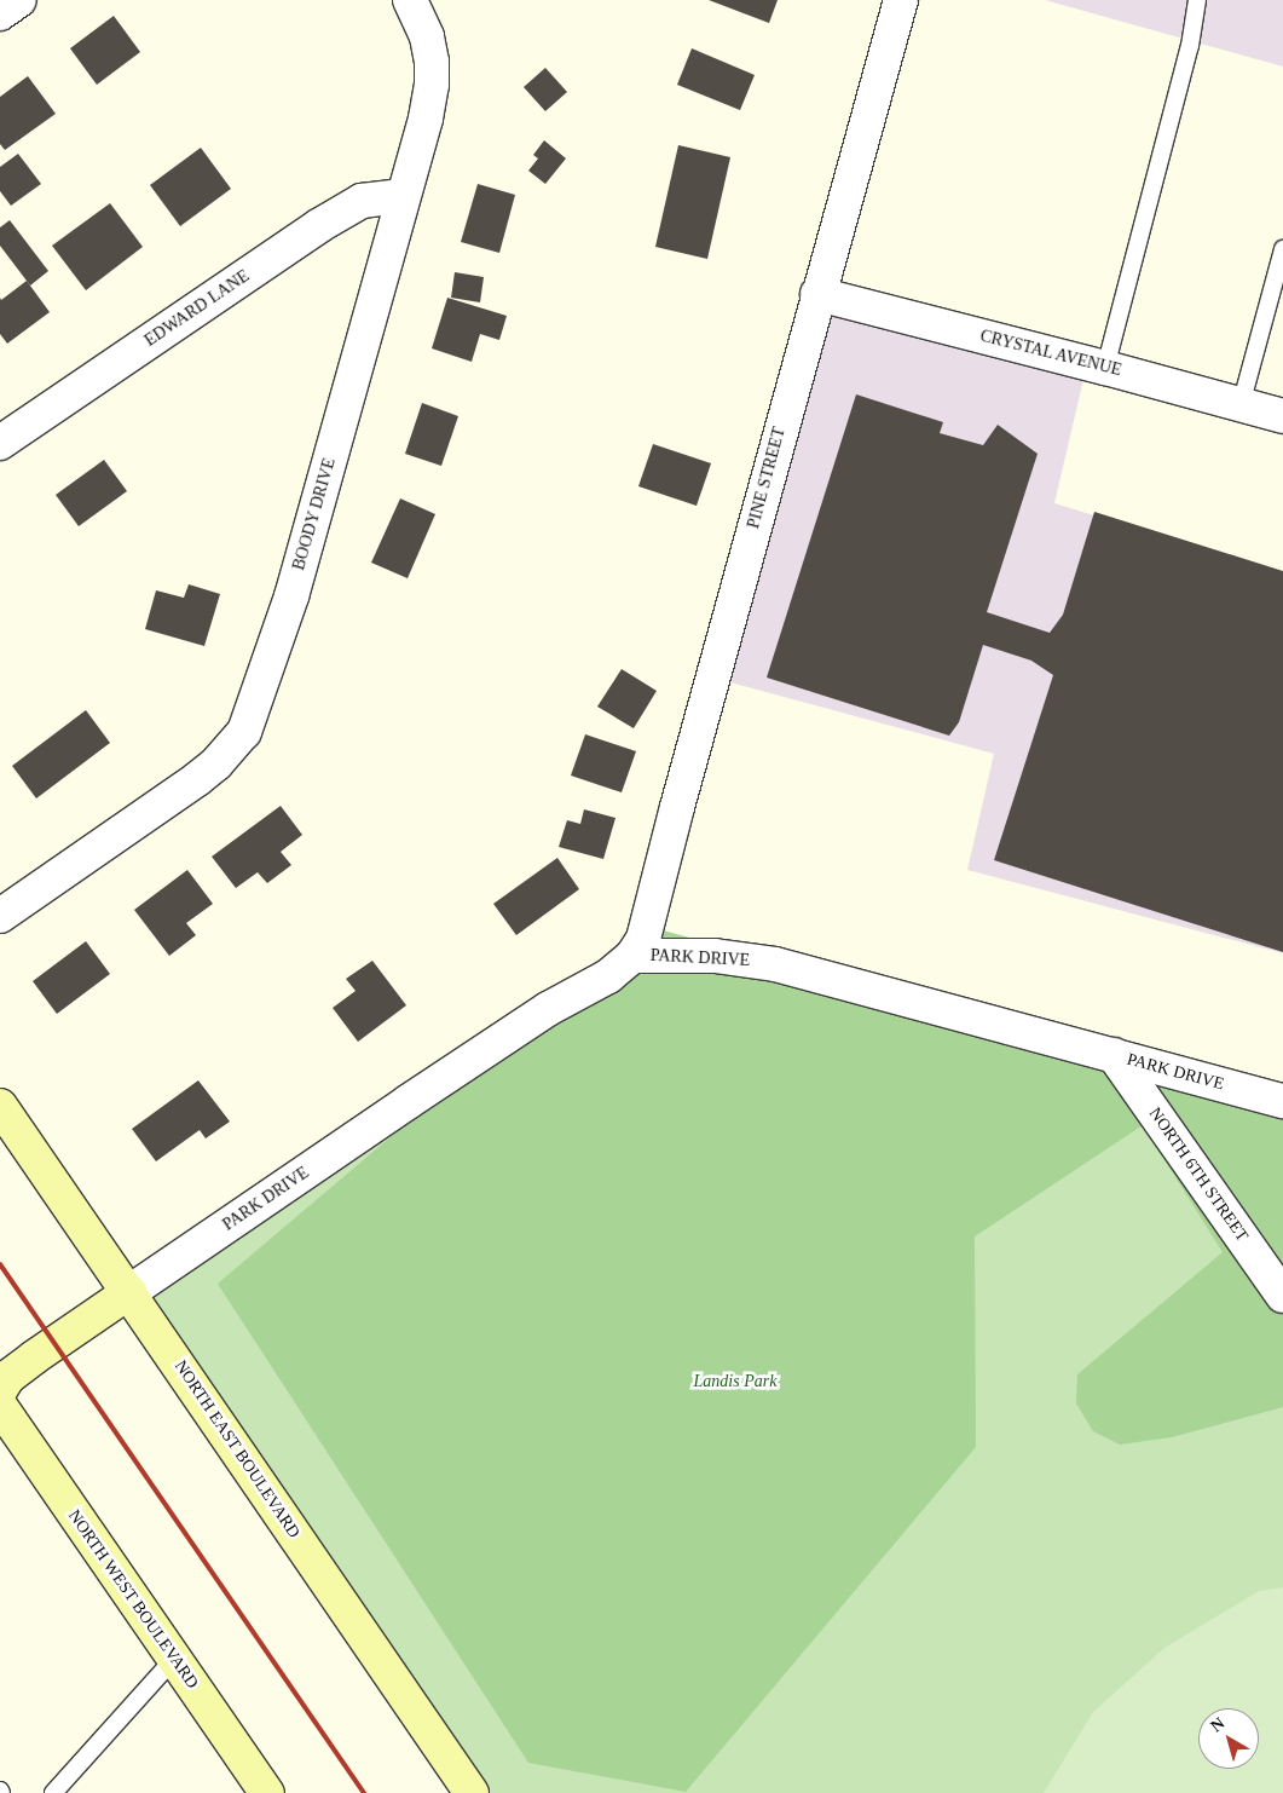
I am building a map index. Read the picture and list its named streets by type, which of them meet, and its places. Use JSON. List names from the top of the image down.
{
  "streets": {
    "main road": ["NORTH EAST BOULEVARD", "NORTH WEST BOULEVARD"],
    "street": [
      "EDWARD LANE",
      "CRYSTAL AVENUE",
      "PINE STREET",
      "BOODY DRIVE",
      "PARK DRIVE",
      "NORTH 6TH STREET"
    ]
  },
  "crossings": [
    ["EDWARD LANE", "BOODY DRIVE"],
    ["CRYSTAL AVENUE", "PINE STREET"],
    ["PINE STREET", "PARK DRIVE"],
    ["PARK DRIVE", "NORTH 6TH STREET"],
    ["PARK DRIVE", "NORTH EAST BOULEVARD"]
  ],
  "parks": ["Landis Park"],
  "north": "top left"
}
